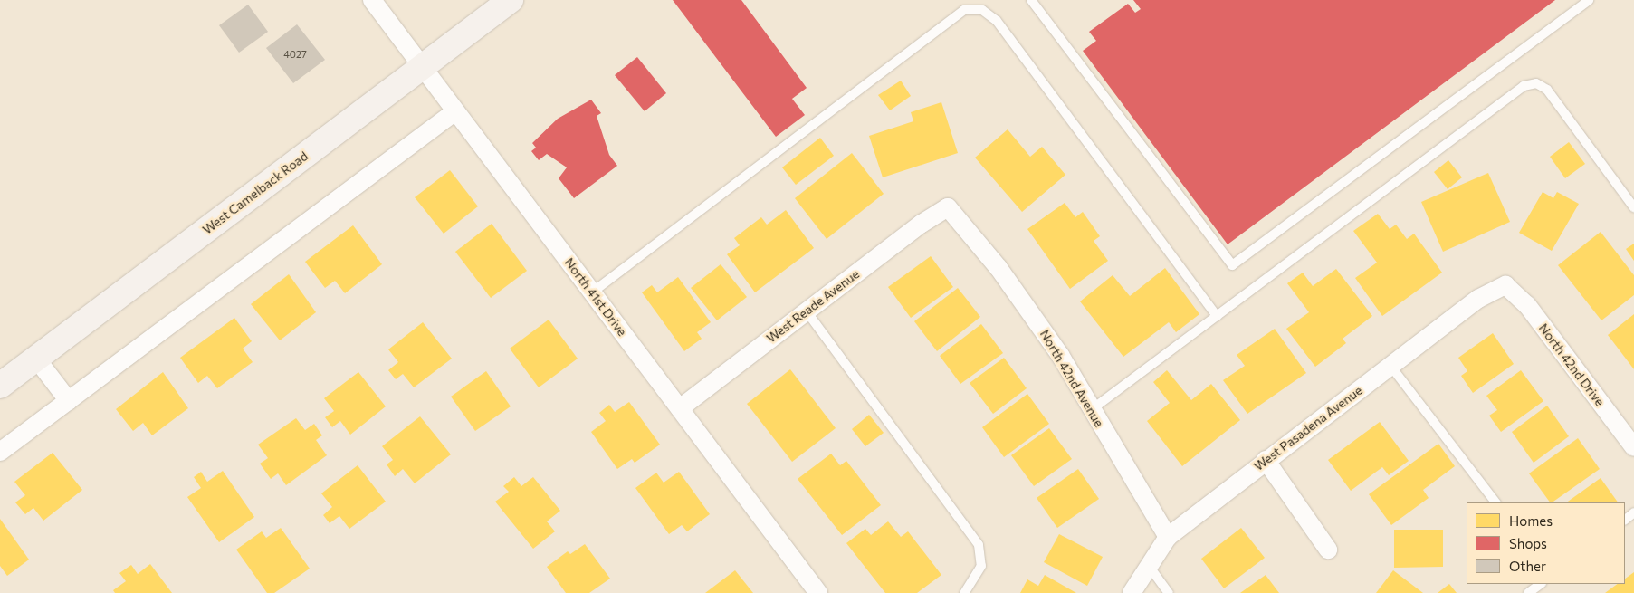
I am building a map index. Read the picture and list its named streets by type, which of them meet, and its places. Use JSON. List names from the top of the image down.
{
  "streets": {
    "main road": ["West Camelback Road"],
    "street": [
      "North 41st Drive",
      "West Reade Avenue",
      "North 42nd Drive",
      "North 42nd Avenue",
      "West Pasadena Avenue"
    ]
  },
  "crossings": [
    ["West Camelback Road", "North 41st Drive"],
    ["North 41st Drive", "West Reade Avenue"],
    ["West Reade Avenue", "North 42nd Avenue"],
    ["North 42nd Drive", "West Pasadena Avenue"],
    ["North 42nd Avenue", "West Pasadena Avenue"]
  ],
  "house_numbers": ["4027"],
  "legend": ["Homes", "Shops", "Other"]
}
